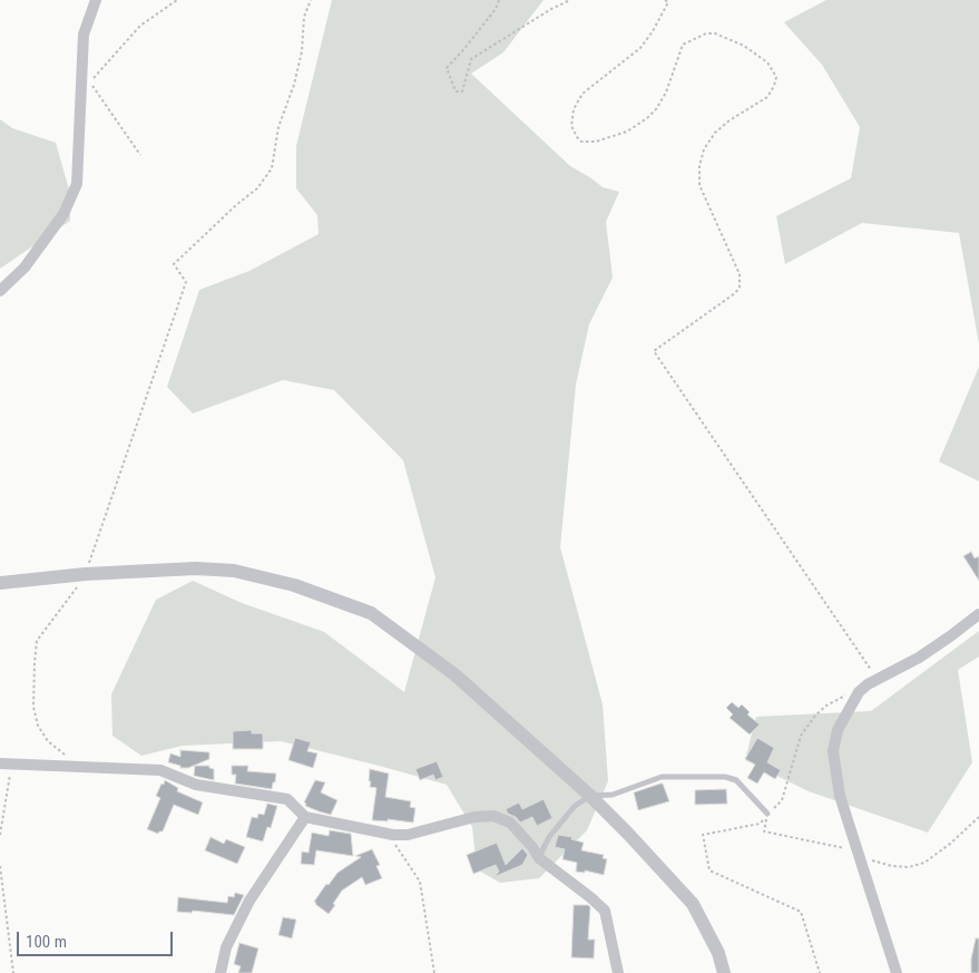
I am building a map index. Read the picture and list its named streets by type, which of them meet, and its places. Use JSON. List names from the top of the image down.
{
  "scale_bar": "100 m"
}
